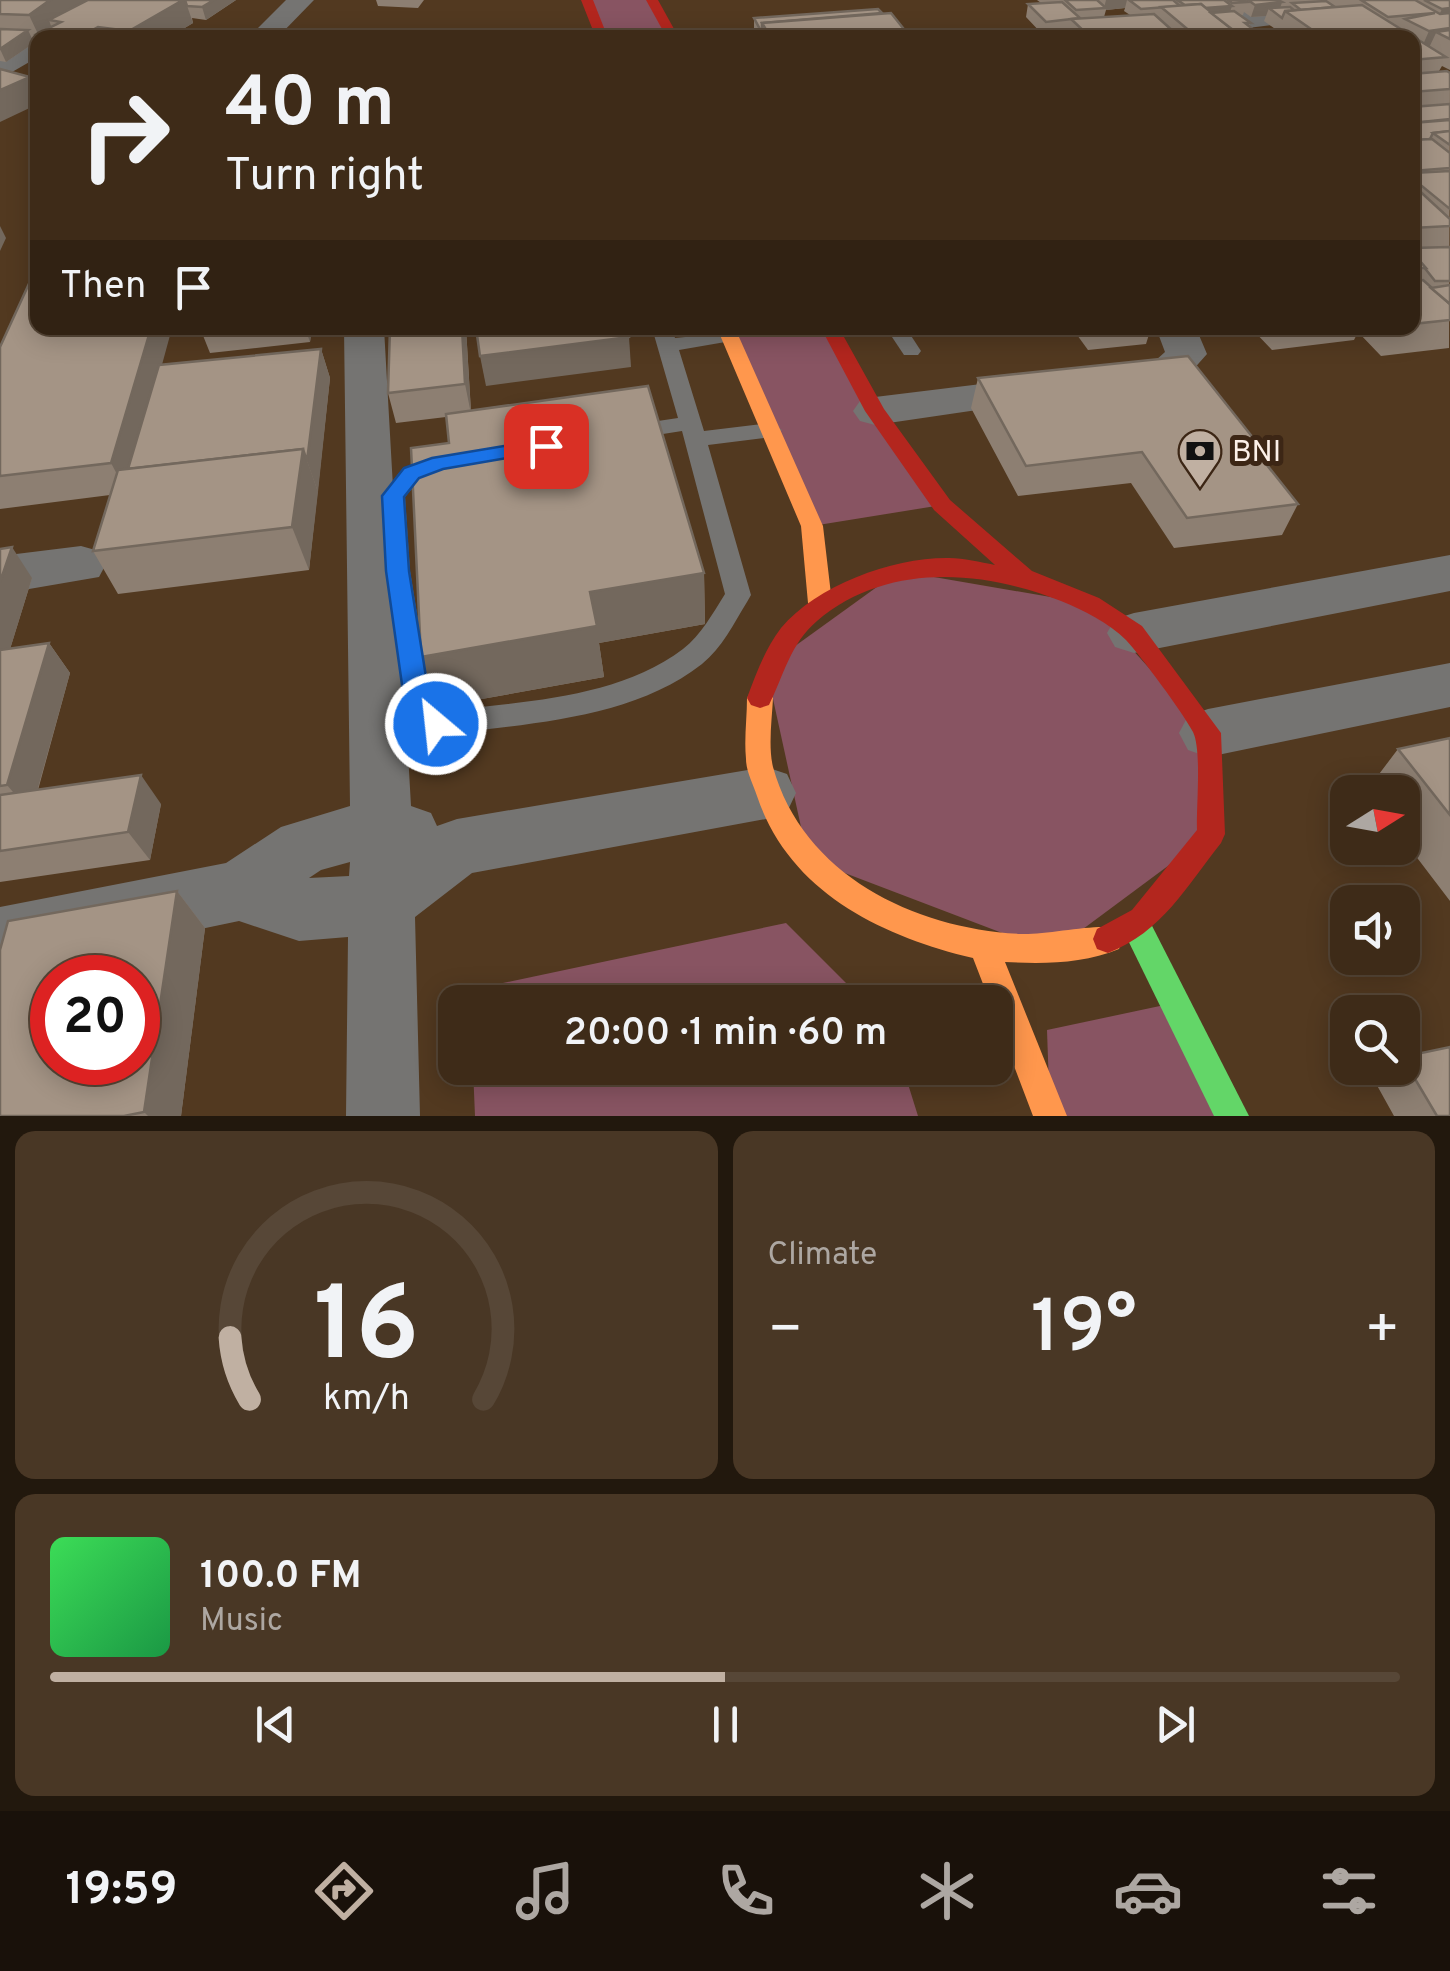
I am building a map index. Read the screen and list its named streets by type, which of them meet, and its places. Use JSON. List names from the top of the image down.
{
  "places": {
    "bank": ["BNI"]
  },
  "north": "right",
  "page": {
    "turn": ["40 m", "Turn right"],
    "then": "Then",
    "limit": "20",
    "trip": "20:00 · 1 min · 60 m",
    "tile": "Climate",
    "heat": ["−", "19°", "+"],
    "song": ["100.0 FM", "Music"],
    "tabs": "19:59",
    "gauge": ["16", "km/h"]
  }
}
